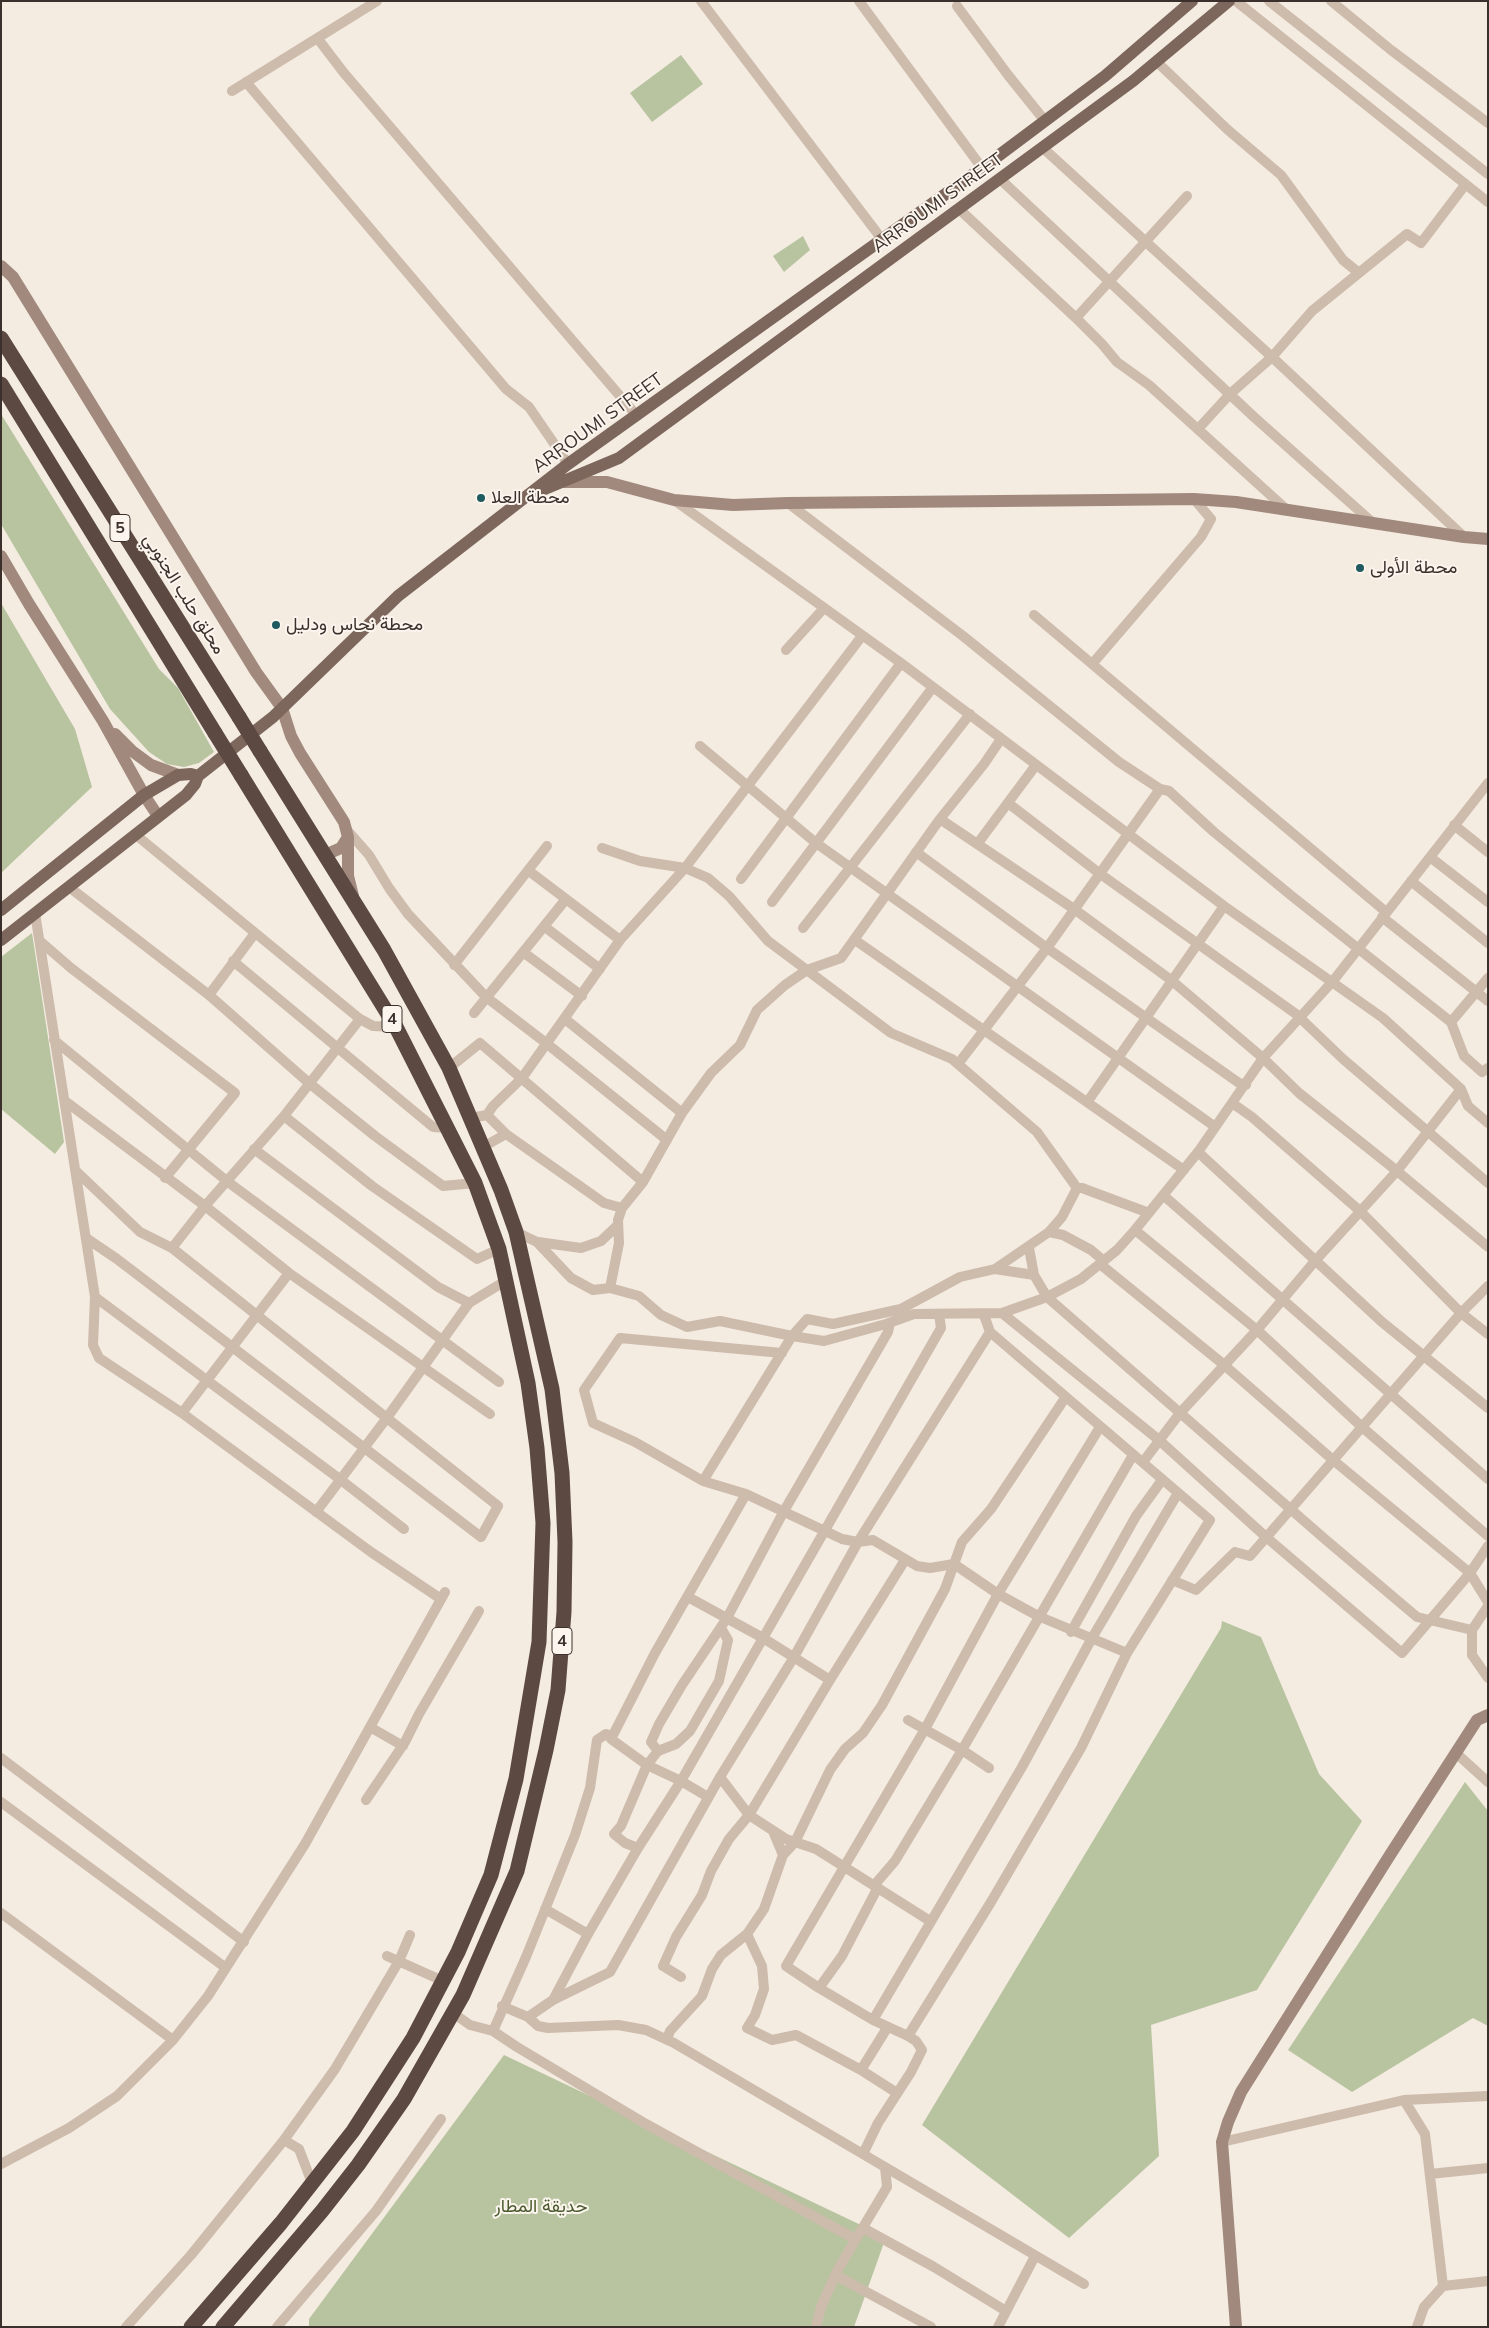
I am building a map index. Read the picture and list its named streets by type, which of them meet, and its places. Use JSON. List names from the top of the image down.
{
  "streets": {
    "highway": ["5", "محلق حلب الجنوبي", "4"],
    "main road": ["ARROUMI STREET"]
  },
  "crossings": [
    ["5", "4"],
    ["محلق حلب الجنوبي", "4"]
  ],
  "parks": ["حديقة المطار"],
  "places": ["محطة العلا", "محطة الأولى", "محطة نحاس ودليل"]
}
